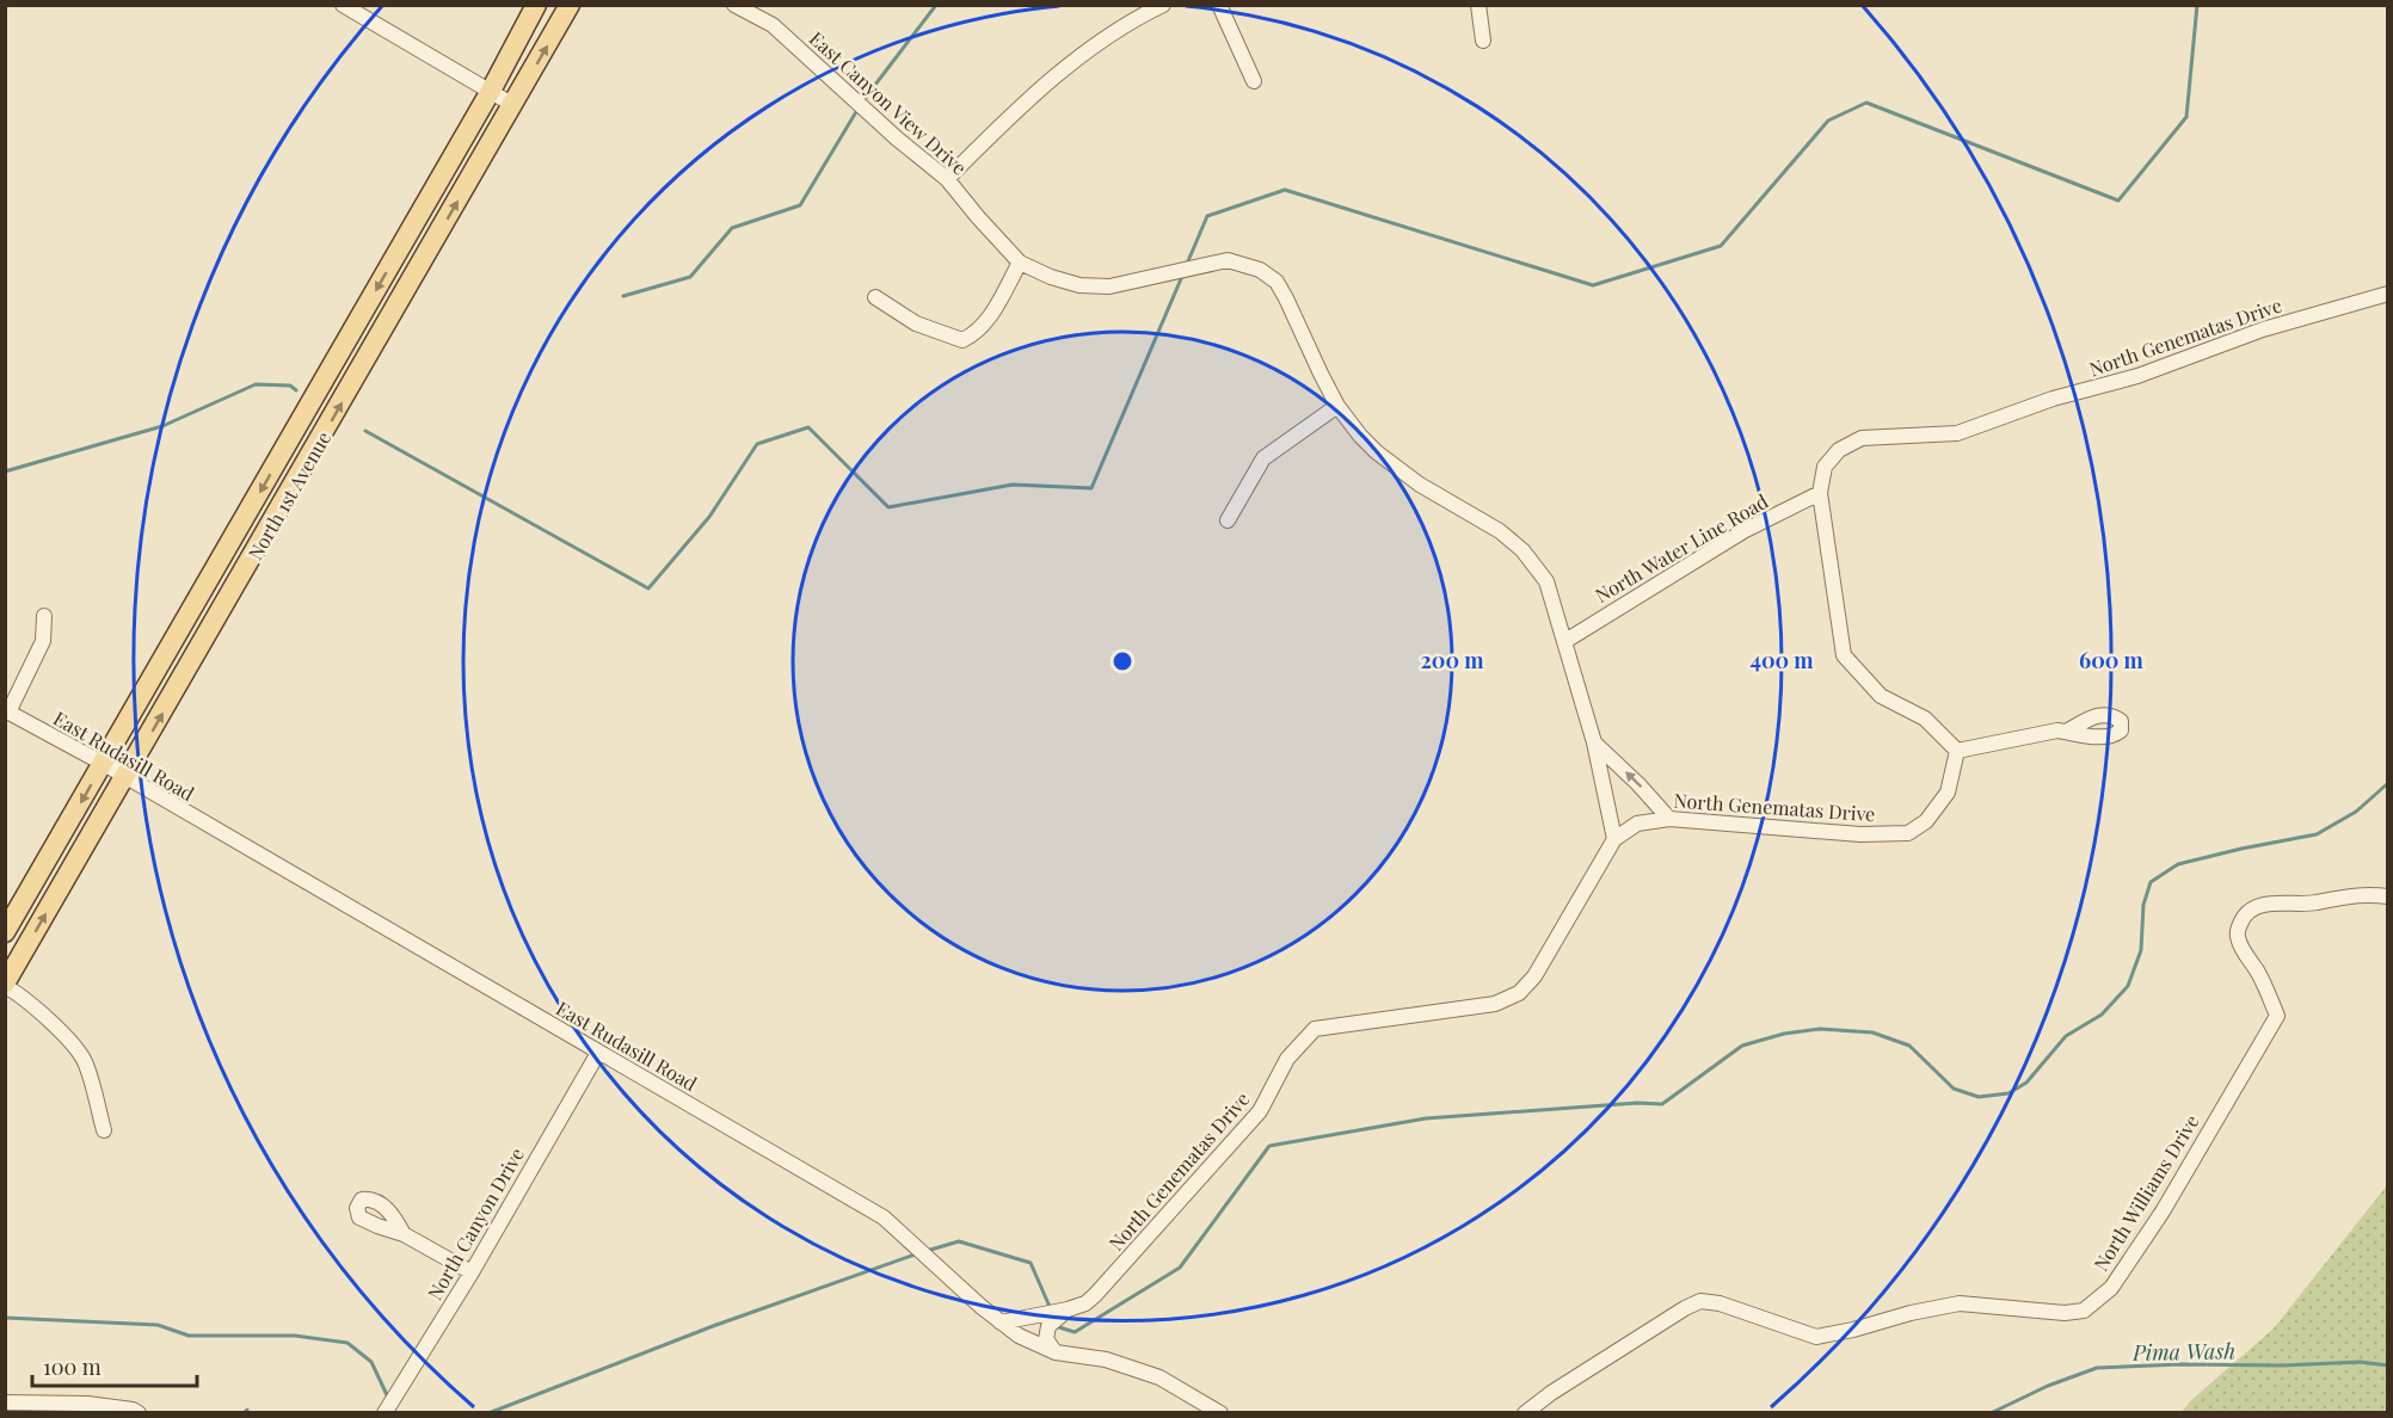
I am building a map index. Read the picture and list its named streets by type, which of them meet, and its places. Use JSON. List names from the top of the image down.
{
  "streets": {
    "main road": ["North 1st Avenue"],
    "street": [
      "East Canyon View Drive",
      "North Genematas Drive",
      "North Water Line Road",
      "East Rudasill Road",
      "North Williams Drive",
      "North Canyon Drive"
    ]
  },
  "crossings": [
    ["East Canyon View Drive", "North Genematas Drive"],
    ["East Canyon View Drive", "North Water Line Road"],
    ["North Genematas Drive", "North Water Line Road"],
    ["North Genematas Drive", "East Rudasill Road"],
    ["North 1st Avenue", "East Rudasill Road"],
    ["East Rudasill Road", "North Canyon Drive"]
  ],
  "water": ["Pima Wash"],
  "scale_bar": "100 m",
  "rings": ["200 m", "400 m", "600 m"]
}
